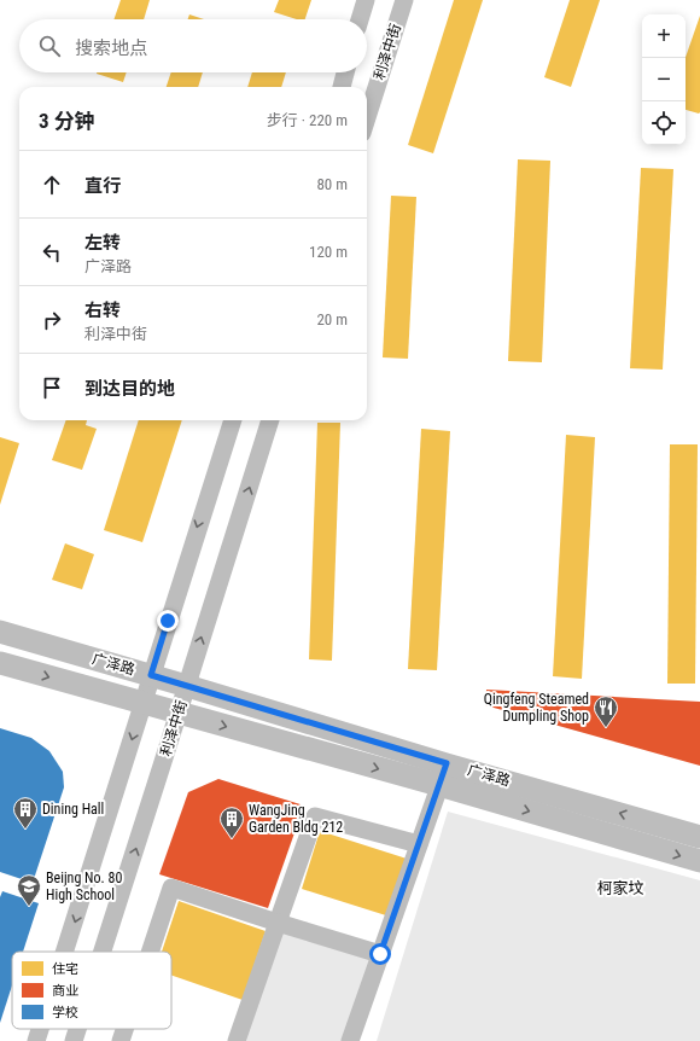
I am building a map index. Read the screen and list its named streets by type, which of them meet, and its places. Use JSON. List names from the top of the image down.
{
  "streets": {
    "main road": ["广泽路"],
    "street": ["利泽中街"]
  },
  "crossings": [
    ["利泽中街", "广泽路"]
  ],
  "districts": ["柯家坟"],
  "places": {
    "restaurant": ["Qingfeng Steamed Dumpling Shop"],
    "building": ["Dining Hall", "WangJing Garden Bldg 212"],
    "school or university": ["Beijng No. 80 High School"]
  },
  "legend": ["住宅", "商业", "学校"],
  "page": {
    "map_buttons": ["+", "−"],
    "search": "搜索地点",
    "heading": ["3 分钟", "步行 · 220 m"],
    "list": [
      ["直行", "80 m"],
      ["左转", "广泽路", "120 m"],
      ["右转", "利泽中街", "20 m"],
      "到达目的地"
    ]
  }
}
